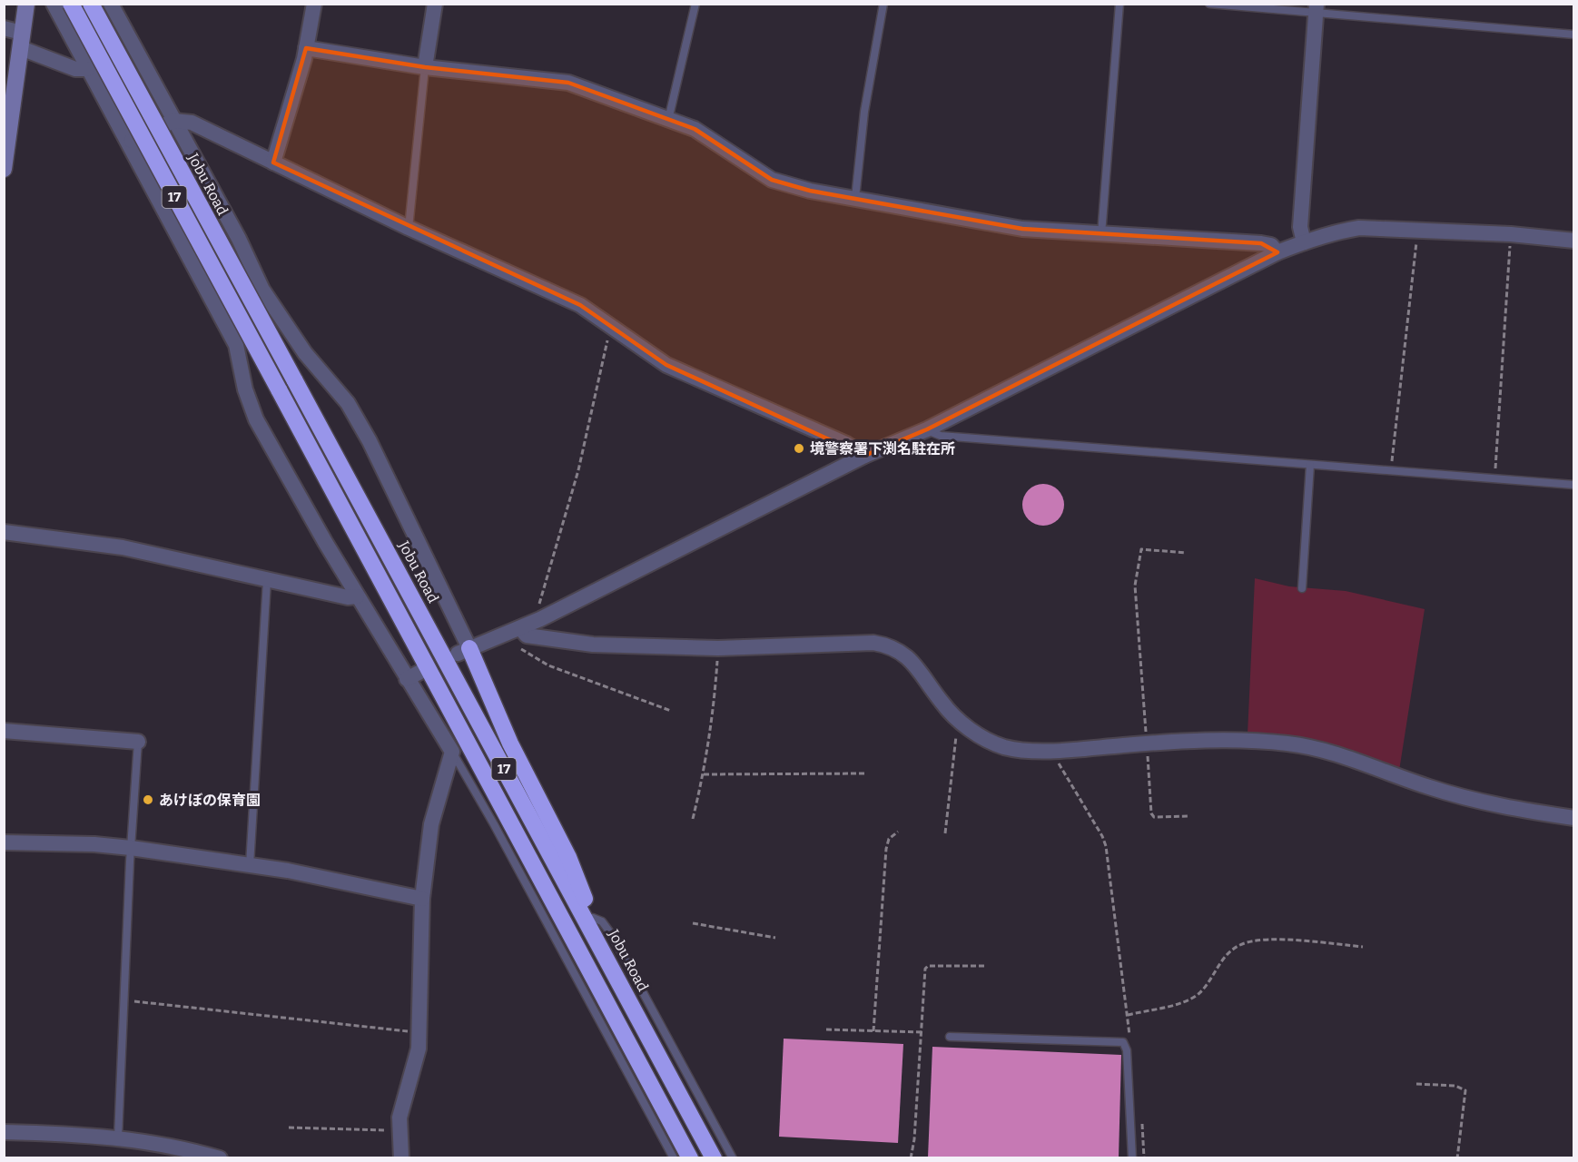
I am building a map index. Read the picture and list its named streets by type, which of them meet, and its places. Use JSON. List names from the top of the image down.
{
  "streets": {
    "highway": ["Jobu Road", "17"]
  },
  "places": ["境警察署下渕名駐在所", "あけぼの保育園"]
}
